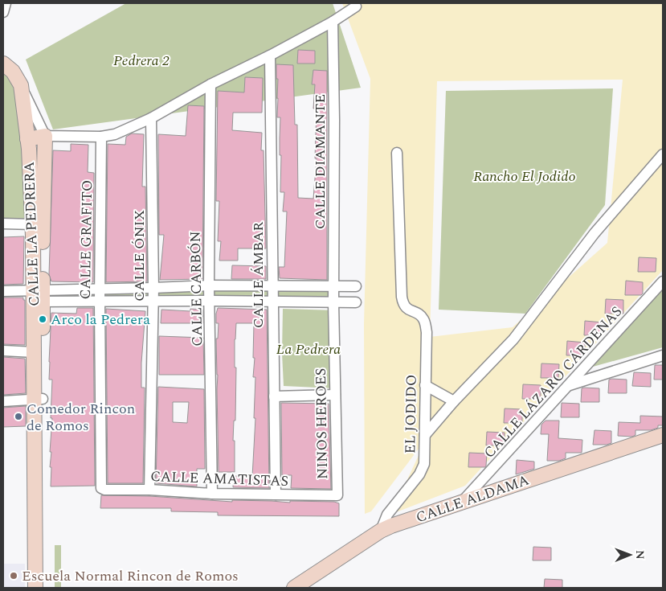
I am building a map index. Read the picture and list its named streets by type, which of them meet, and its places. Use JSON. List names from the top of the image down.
{
  "streets": {
    "main road": ["CALLE LA PEDRERA", "CALLE ALDAMA"],
    "street": [
      "CALLE DIAMANTE",
      "CALLE GRAFITO",
      "CALLE ÓNIX",
      "CALLE ÁMBAR",
      "CALLE CARBÓN",
      "CALLE LÁZARO CÁRDENAS",
      "EL JODIDO",
      "NINOS HEROES",
      "CALLE AMATISTAS"
    ]
  },
  "crossings": [
    ["CALLE DIAMANTE", "NINOS HEROES"],
    ["CALLE GRAFITO", "CALLE AMATISTAS"],
    ["CALLE ÓNIX", "CALLE AMATISTAS"],
    ["CALLE ÁMBAR", "CALLE AMATISTAS"],
    ["CALLE CARBÓN", "CALLE AMATISTAS"],
    ["CALLE LÁZARO CÁRDENAS", "CALLE ALDAMA"],
    ["EL JODIDO", "CALLE ALDAMA"],
    ["NINOS HEROES", "CALLE AMATISTAS"]
  ],
  "parks": ["Pedrera 2", "Rancho El Jodido", "La Pedrera"],
  "places": ["Arco la Pedrera", "Comedor Rincon de Romos", "Escuela Normal Rincon de Romos"],
  "north": "right"
}
